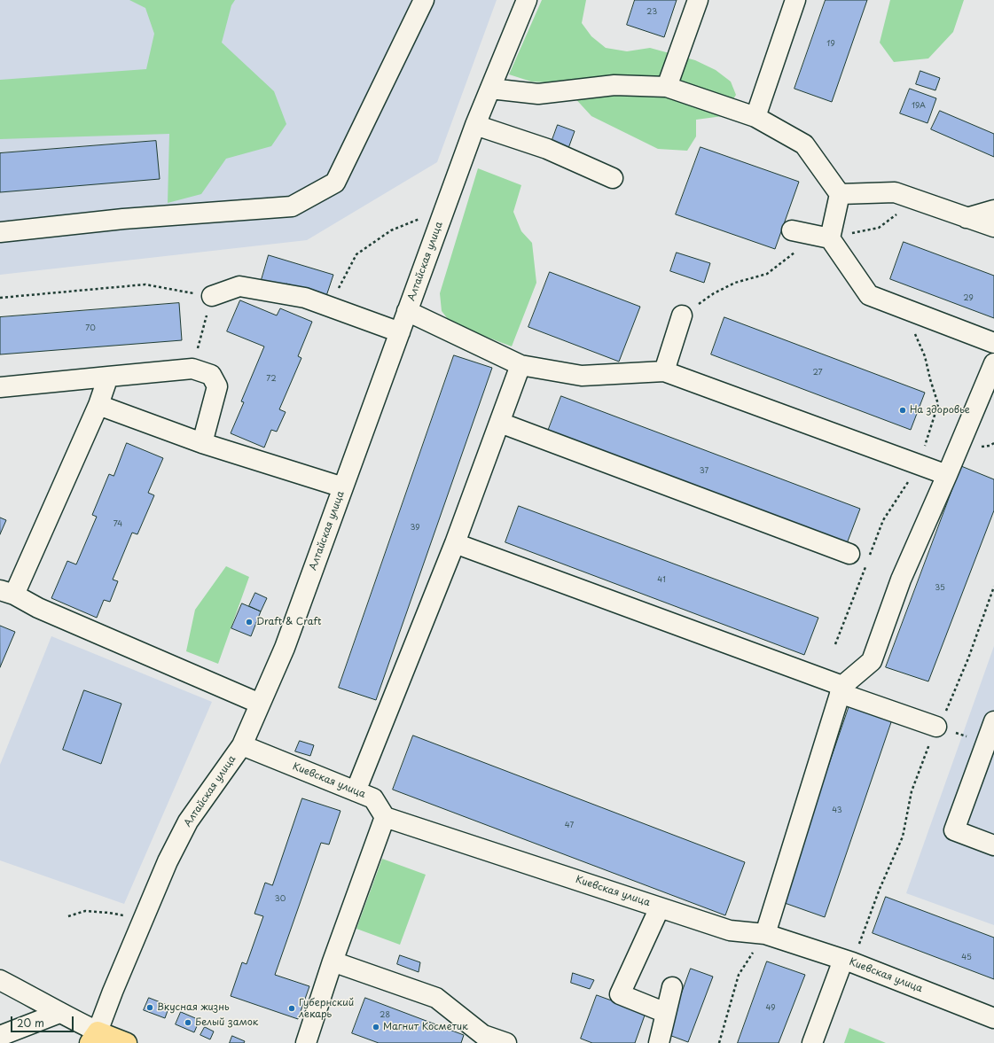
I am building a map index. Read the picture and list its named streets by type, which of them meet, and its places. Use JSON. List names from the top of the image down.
{
  "streets": {
    "street": ["Алтайская улица", "Киевская улица"]
  },
  "crossings": [
    ["Алтайская улица", "Киевская улица"]
  ],
  "places": [
    "На здоровье",
    "Draft & Craft",
    "Вкусная жизнь",
    "Губернский лекарь",
    "Белый замок",
    "Магнит Косметик"
  ],
  "house_numbers": [
    "23",
    "19",
    "19А",
    "29",
    "70",
    "27",
    "72",
    "37",
    "74",
    "39",
    "41",
    "35",
    "43",
    "47",
    "30",
    "45",
    "49",
    "28"
  ],
  "scale_bar": "20 m"
}
